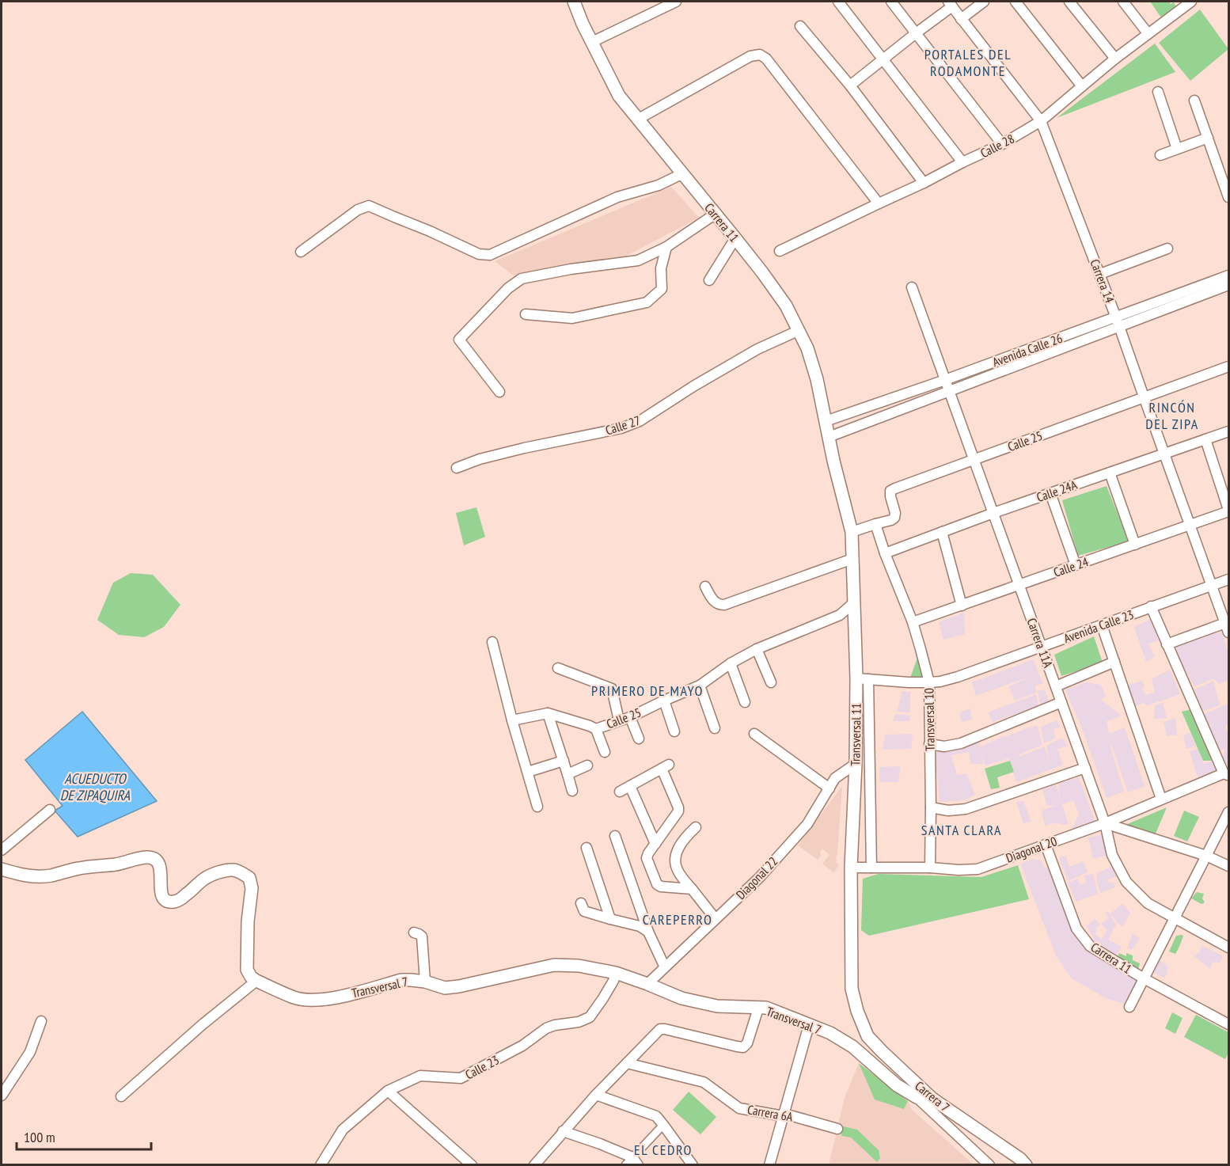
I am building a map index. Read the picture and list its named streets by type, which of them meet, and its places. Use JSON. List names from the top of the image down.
{
  "streets": {
    "street": [
      "Calle 28",
      "Carrera 11",
      "Carrera 14",
      "Avenida Calle 26",
      "Calle 27",
      "Calle 25",
      "Calle 24A",
      "Calle 24",
      "Avenida Calle 23",
      "Carrera 11A",
      "Transversal 10",
      "Transversal 11",
      "Diagonal 20",
      "Diagonal 22",
      "Transversal 7",
      "Calle 23",
      "Carrera 7",
      "Carrera 6A"
    ]
  },
  "crossings": [
    ["Calle 28", "Carrera 14"],
    ["Carrera 11", "Avenida Calle 26"],
    ["Carrera 11", "Calle 27"],
    ["Carrera 11", "Transversal 11"],
    ["Carrera 11", "Diagonal 20"],
    ["Carrera 14", "Avenida Calle 26"],
    ["Carrera 14", "Calle 25"],
    ["Carrera 14", "Calle 24A"],
    ["Carrera 14", "Calle 24"],
    ["Carrera 14", "Avenida Calle 23"],
    ["Avenida Calle 26", "Carrera 11A"],
    ["Calle 25", "Carrera 11A"],
    ["Calle 25", "Transversal 10"],
    ["Calle 25", "Transversal 11"],
    ["Calle 24A", "Carrera 11A"],
    ["Calle 24A", "Transversal 10"],
    ["Calle 24", "Carrera 11A"],
    ["Calle 24", "Transversal 10"],
    ["Avenida Calle 23", "Carrera 11A"],
    ["Avenida Calle 23", "Transversal 10"],
    ["Avenida Calle 23", "Transversal 11"],
    ["Carrera 11A", "Diagonal 20"],
    ["Transversal 10", "Diagonal 20"],
    ["Transversal 11", "Diagonal 20"],
    ["Transversal 11", "Diagonal 22"],
    ["Transversal 11", "Carrera 7"],
    ["Diagonal 22", "Transversal 7"],
    ["Transversal 7", "Calle 23"],
    ["Transversal 7", "Carrera 7"]
  ],
  "districts": [
    "PORTALES DEL RODAMONTE",
    "RINCÓN DEL ZIPA",
    "PRIMERO DE MAYO",
    "SANTA CLARA",
    "CAREPERRO",
    "EL CEDRO"
  ],
  "water": ["ACUEDUCTO DE ZIPAQUIRA"],
  "scale_bar": "100 m"
}
